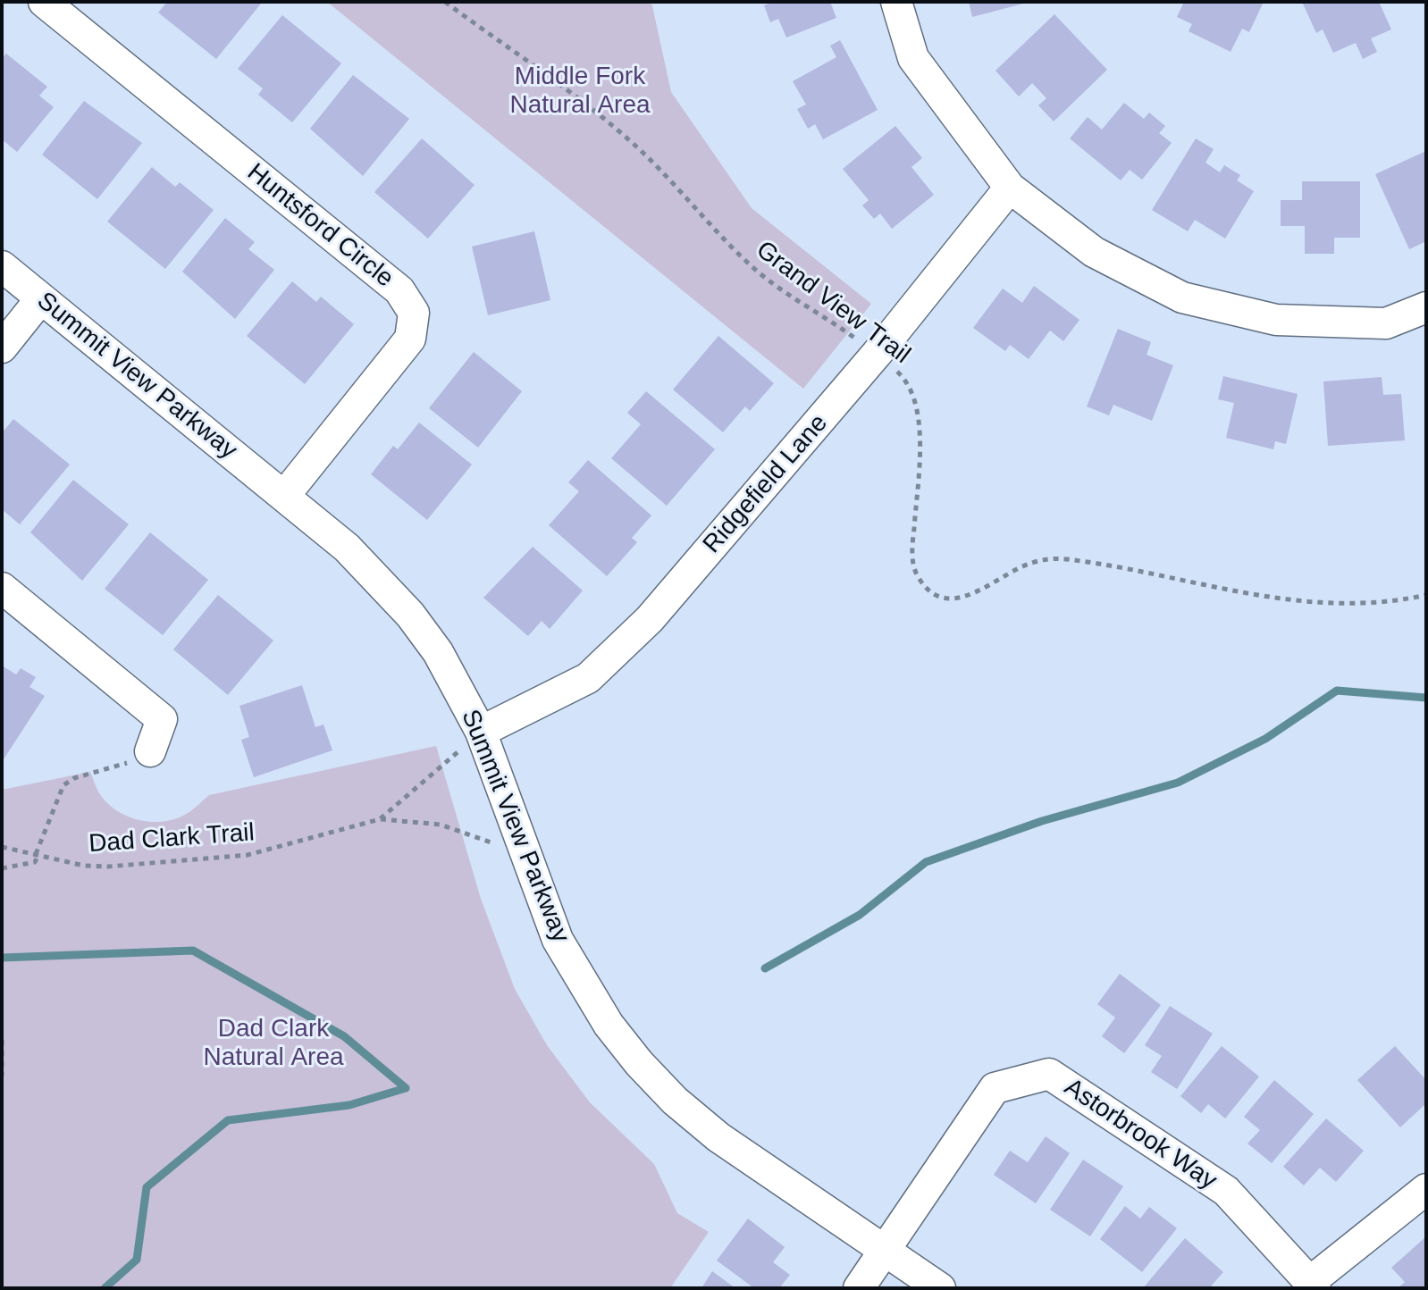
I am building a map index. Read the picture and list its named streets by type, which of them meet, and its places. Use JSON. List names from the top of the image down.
{
  "streets": {
    "street": [
      "Huntsford Circle",
      "Summit View Parkway",
      "Ridgefield Lane",
      "Astorbrook Way"
    ],
    "path": ["Grand View Trail", "Dad Clark Trail"]
  },
  "crossings": [
    ["Huntsford Circle", "Summit View Parkway"],
    ["Grand View Trail", "Ridgefield Lane"],
    ["Summit View Parkway", "Ridgefield Lane"],
    ["Summit View Parkway", "Dad Clark Trail"],
    ["Summit View Parkway", "Astorbrook Way"],
    ["Ridgefield Lane", "Dad Clark Trail"]
  ],
  "parks": ["Middle Fork Natural Area", "Dad Clark Natural Area"]
}
